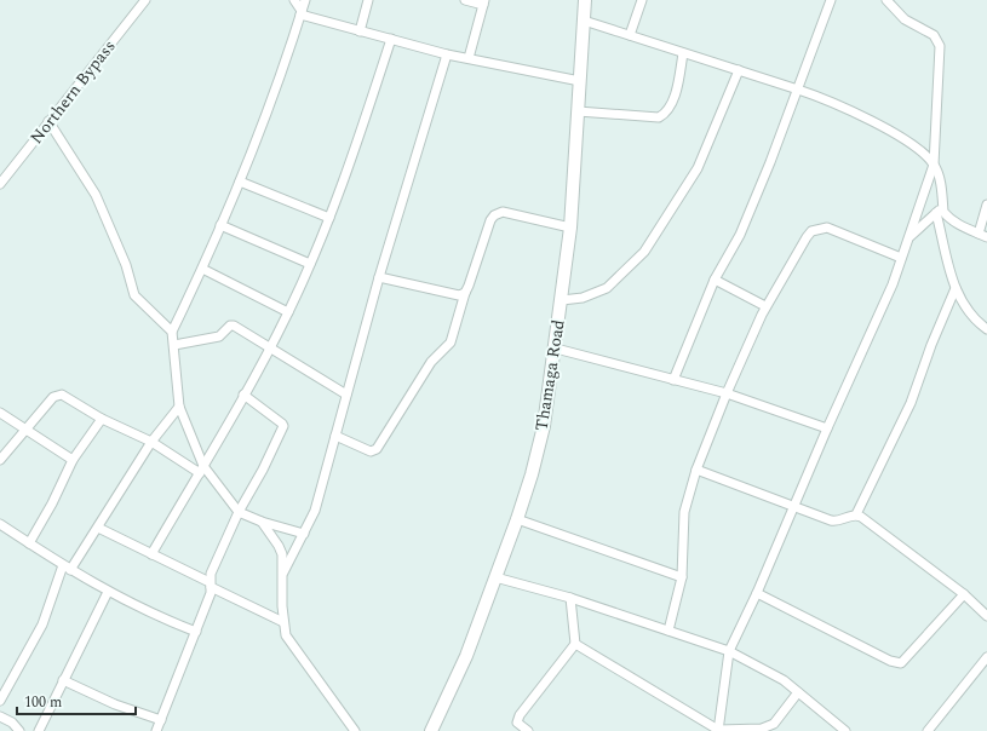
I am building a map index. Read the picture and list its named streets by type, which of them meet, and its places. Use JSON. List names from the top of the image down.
{
  "streets": {
    "main road": ["Thamaga Road"],
    "street": ["Northern Bypass"]
  },
  "scale_bar": "100 m"
}
